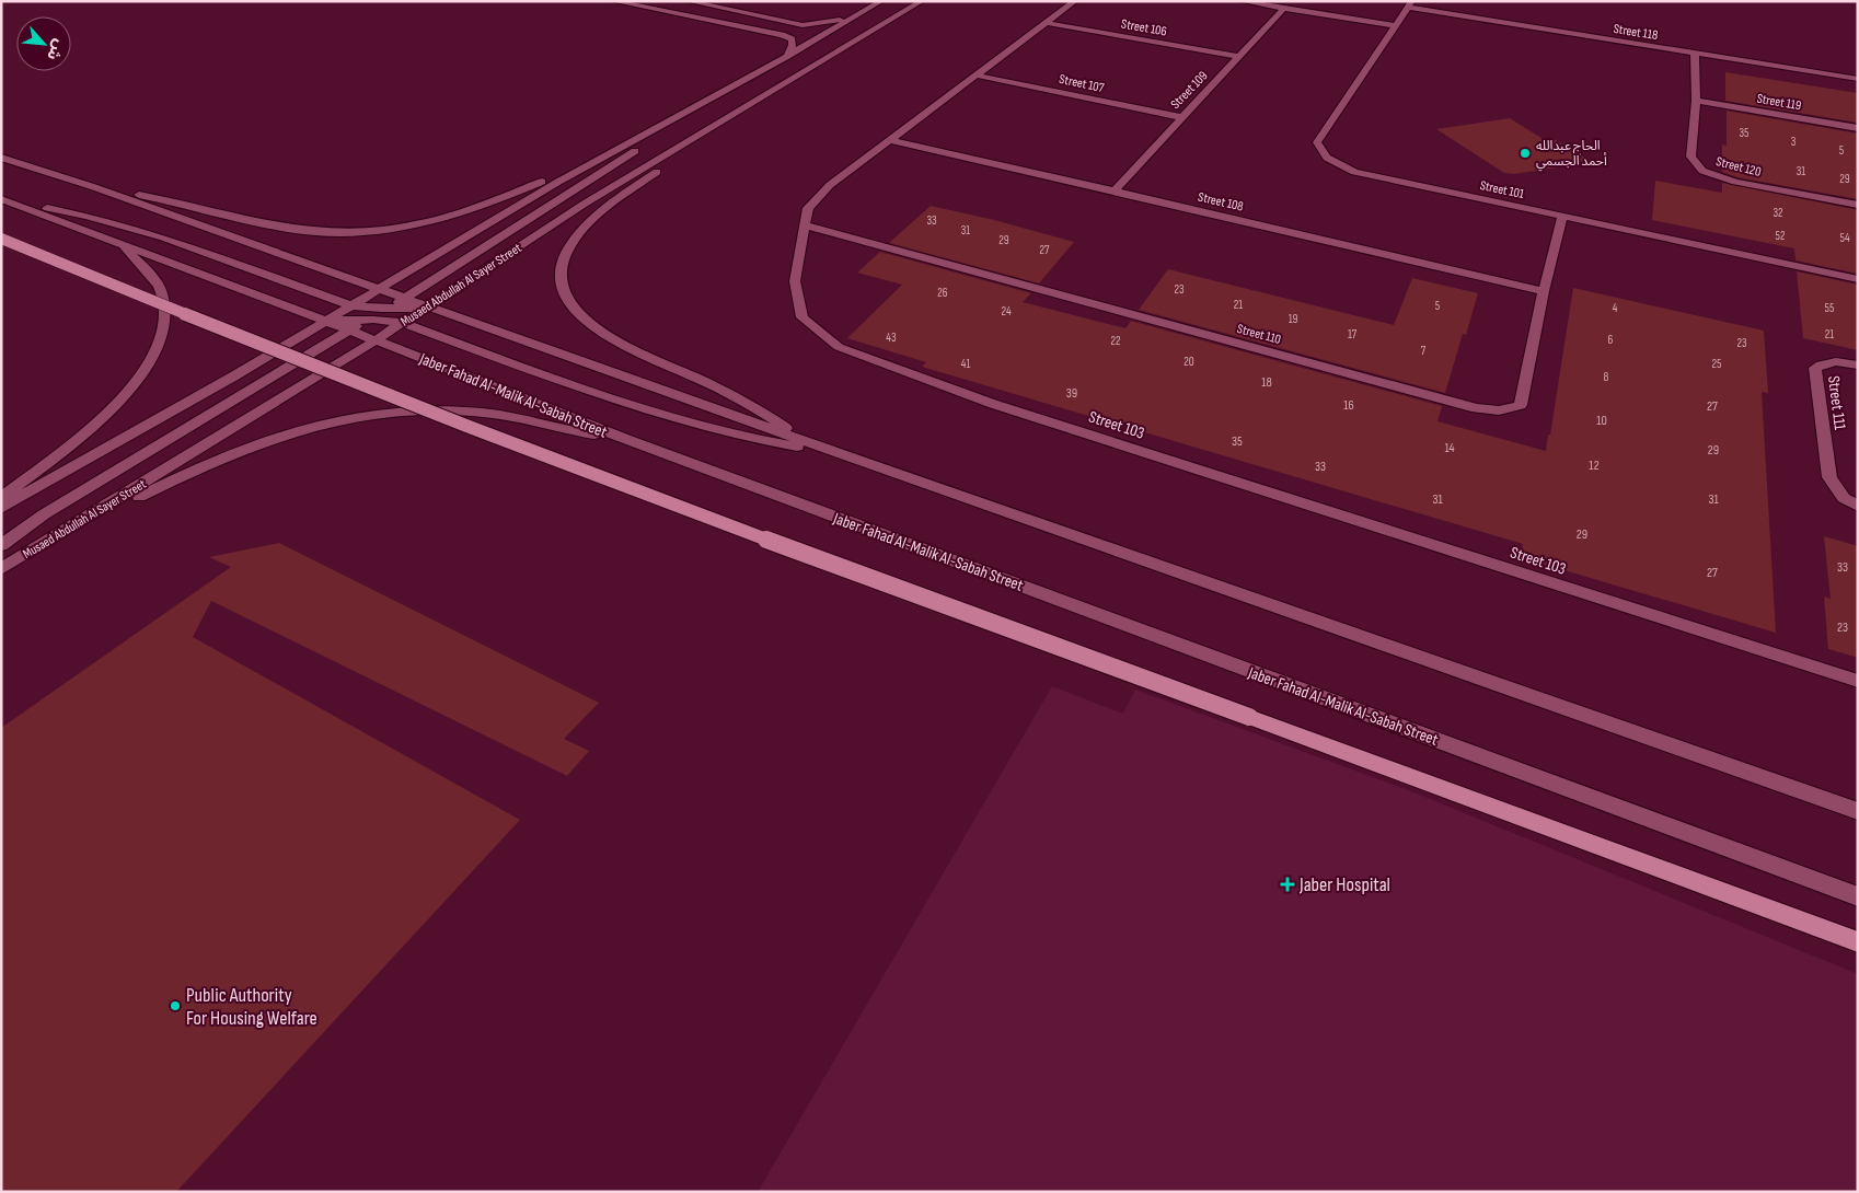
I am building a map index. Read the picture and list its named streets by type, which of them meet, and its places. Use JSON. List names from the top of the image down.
{
  "streets": {
    "street": [
      "Street 106",
      "Street 118",
      "Street 107",
      "Street 109",
      "Street 119",
      "Street 120",
      "Street 101",
      "Street 108",
      "Musaed Abdullah Al Sayer Street",
      "Street 110",
      "Jaber Fahad Al-Malik Al-Sabah Street",
      "Street 111",
      "Street 103"
    ]
  },
  "crossings": [
    ["Street 106", "Street 109"],
    ["Street 106", "Street 103"],
    ["Street 118", "Street 120"],
    ["Street 118", "Street 101"],
    ["Street 107", "Street 109"],
    ["Street 107", "Street 103"],
    ["Street 109", "Street 108"],
    ["Street 119", "Street 120"],
    ["Street 101", "Street 110"],
    ["Street 108", "Street 110"],
    ["Street 108", "Street 103"],
    ["Musaed Abdullah Al Sayer Street", "Jaber Fahad Al-Malik Al-Sabah Street"],
    ["Street 110", "Street 103"]
  ],
  "places": {
    "other": ["الحاج عبدالله أحمد الجسمي", "Public Authority For Housing Welfare"],
    "health": ["Jaber Hospital"]
  },
  "house_numbers": [
    "35",
    "3",
    "5",
    "31",
    "29",
    "32",
    "33",
    "31",
    "52",
    "54",
    "29",
    "27",
    "23",
    "26",
    "21",
    "5",
    "4",
    "55",
    "24",
    "19",
    "17",
    "21",
    "43",
    "6",
    "22",
    "23",
    "7",
    "20",
    "41",
    "25",
    "8",
    "18",
    "39",
    "16",
    "27",
    "10",
    "35",
    "14",
    "29",
    "12",
    "33",
    "31",
    "31",
    "29",
    "33",
    "27",
    "23"
  ],
  "north": "bottom right"
}
